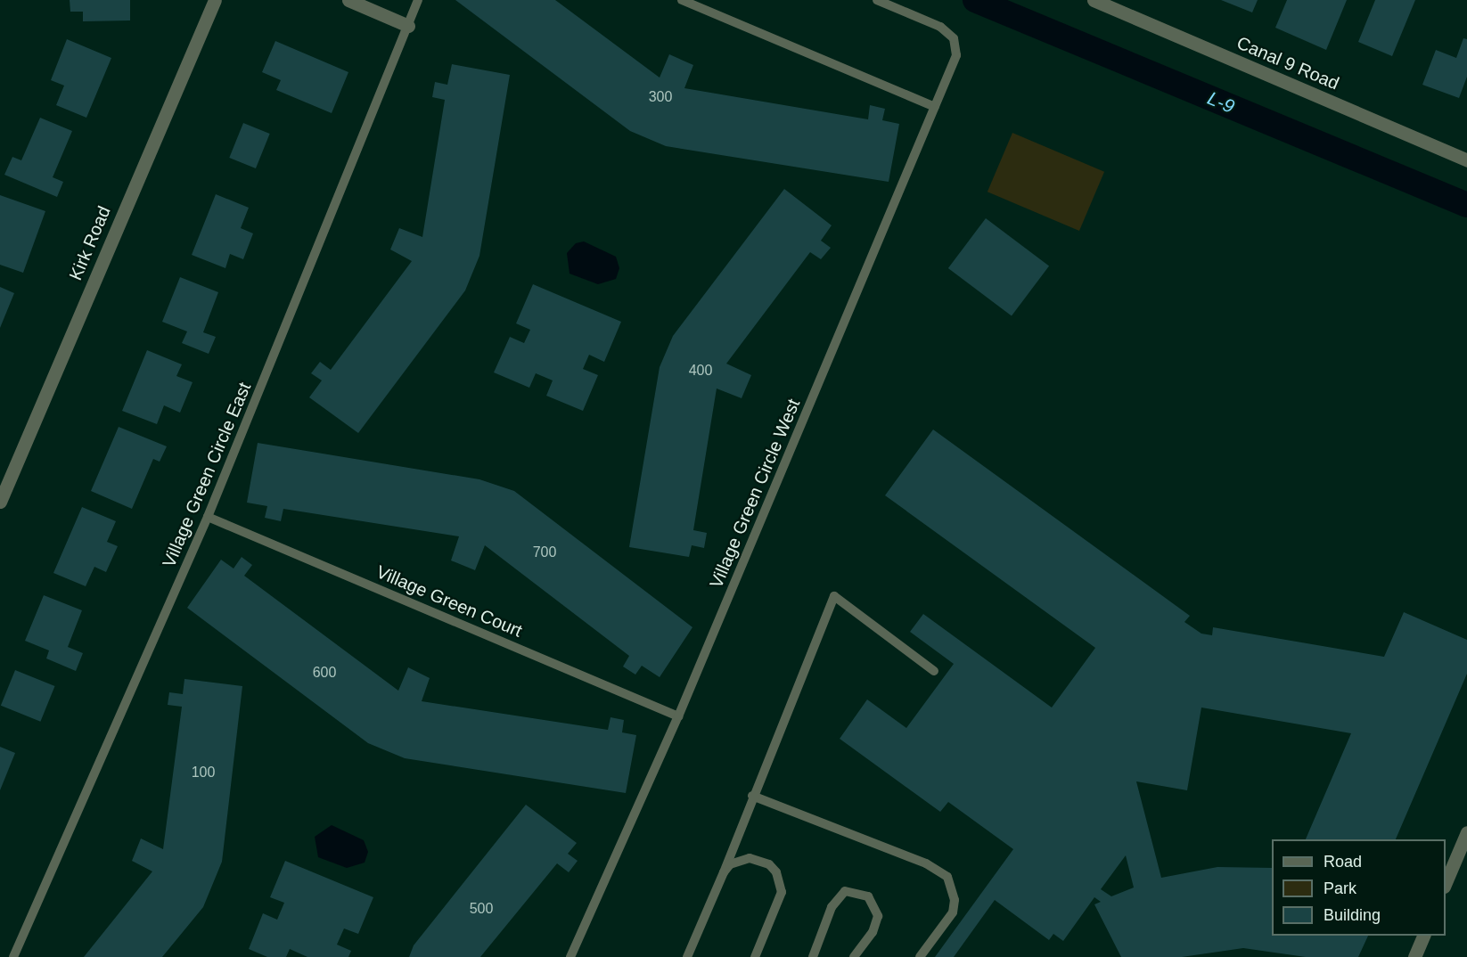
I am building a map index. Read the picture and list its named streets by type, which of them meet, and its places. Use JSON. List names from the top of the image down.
{
  "streets": {
    "street": ["Canal 9 Road", "Kirk Road"],
    "lane": ["Village Green Circle East", "Village Green Circle West", "Village Green Court"]
  },
  "crossings": [
    ["Village Green Circle East", "Village Green Court"],
    ["Village Green Circle West", "Village Green Court"]
  ],
  "water": ["L-9"],
  "house_numbers": [
    "300",
    "400",
    "700",
    "600",
    "100",
    "500"
  ],
  "legend": ["Road", "Park", "Building"]
}
